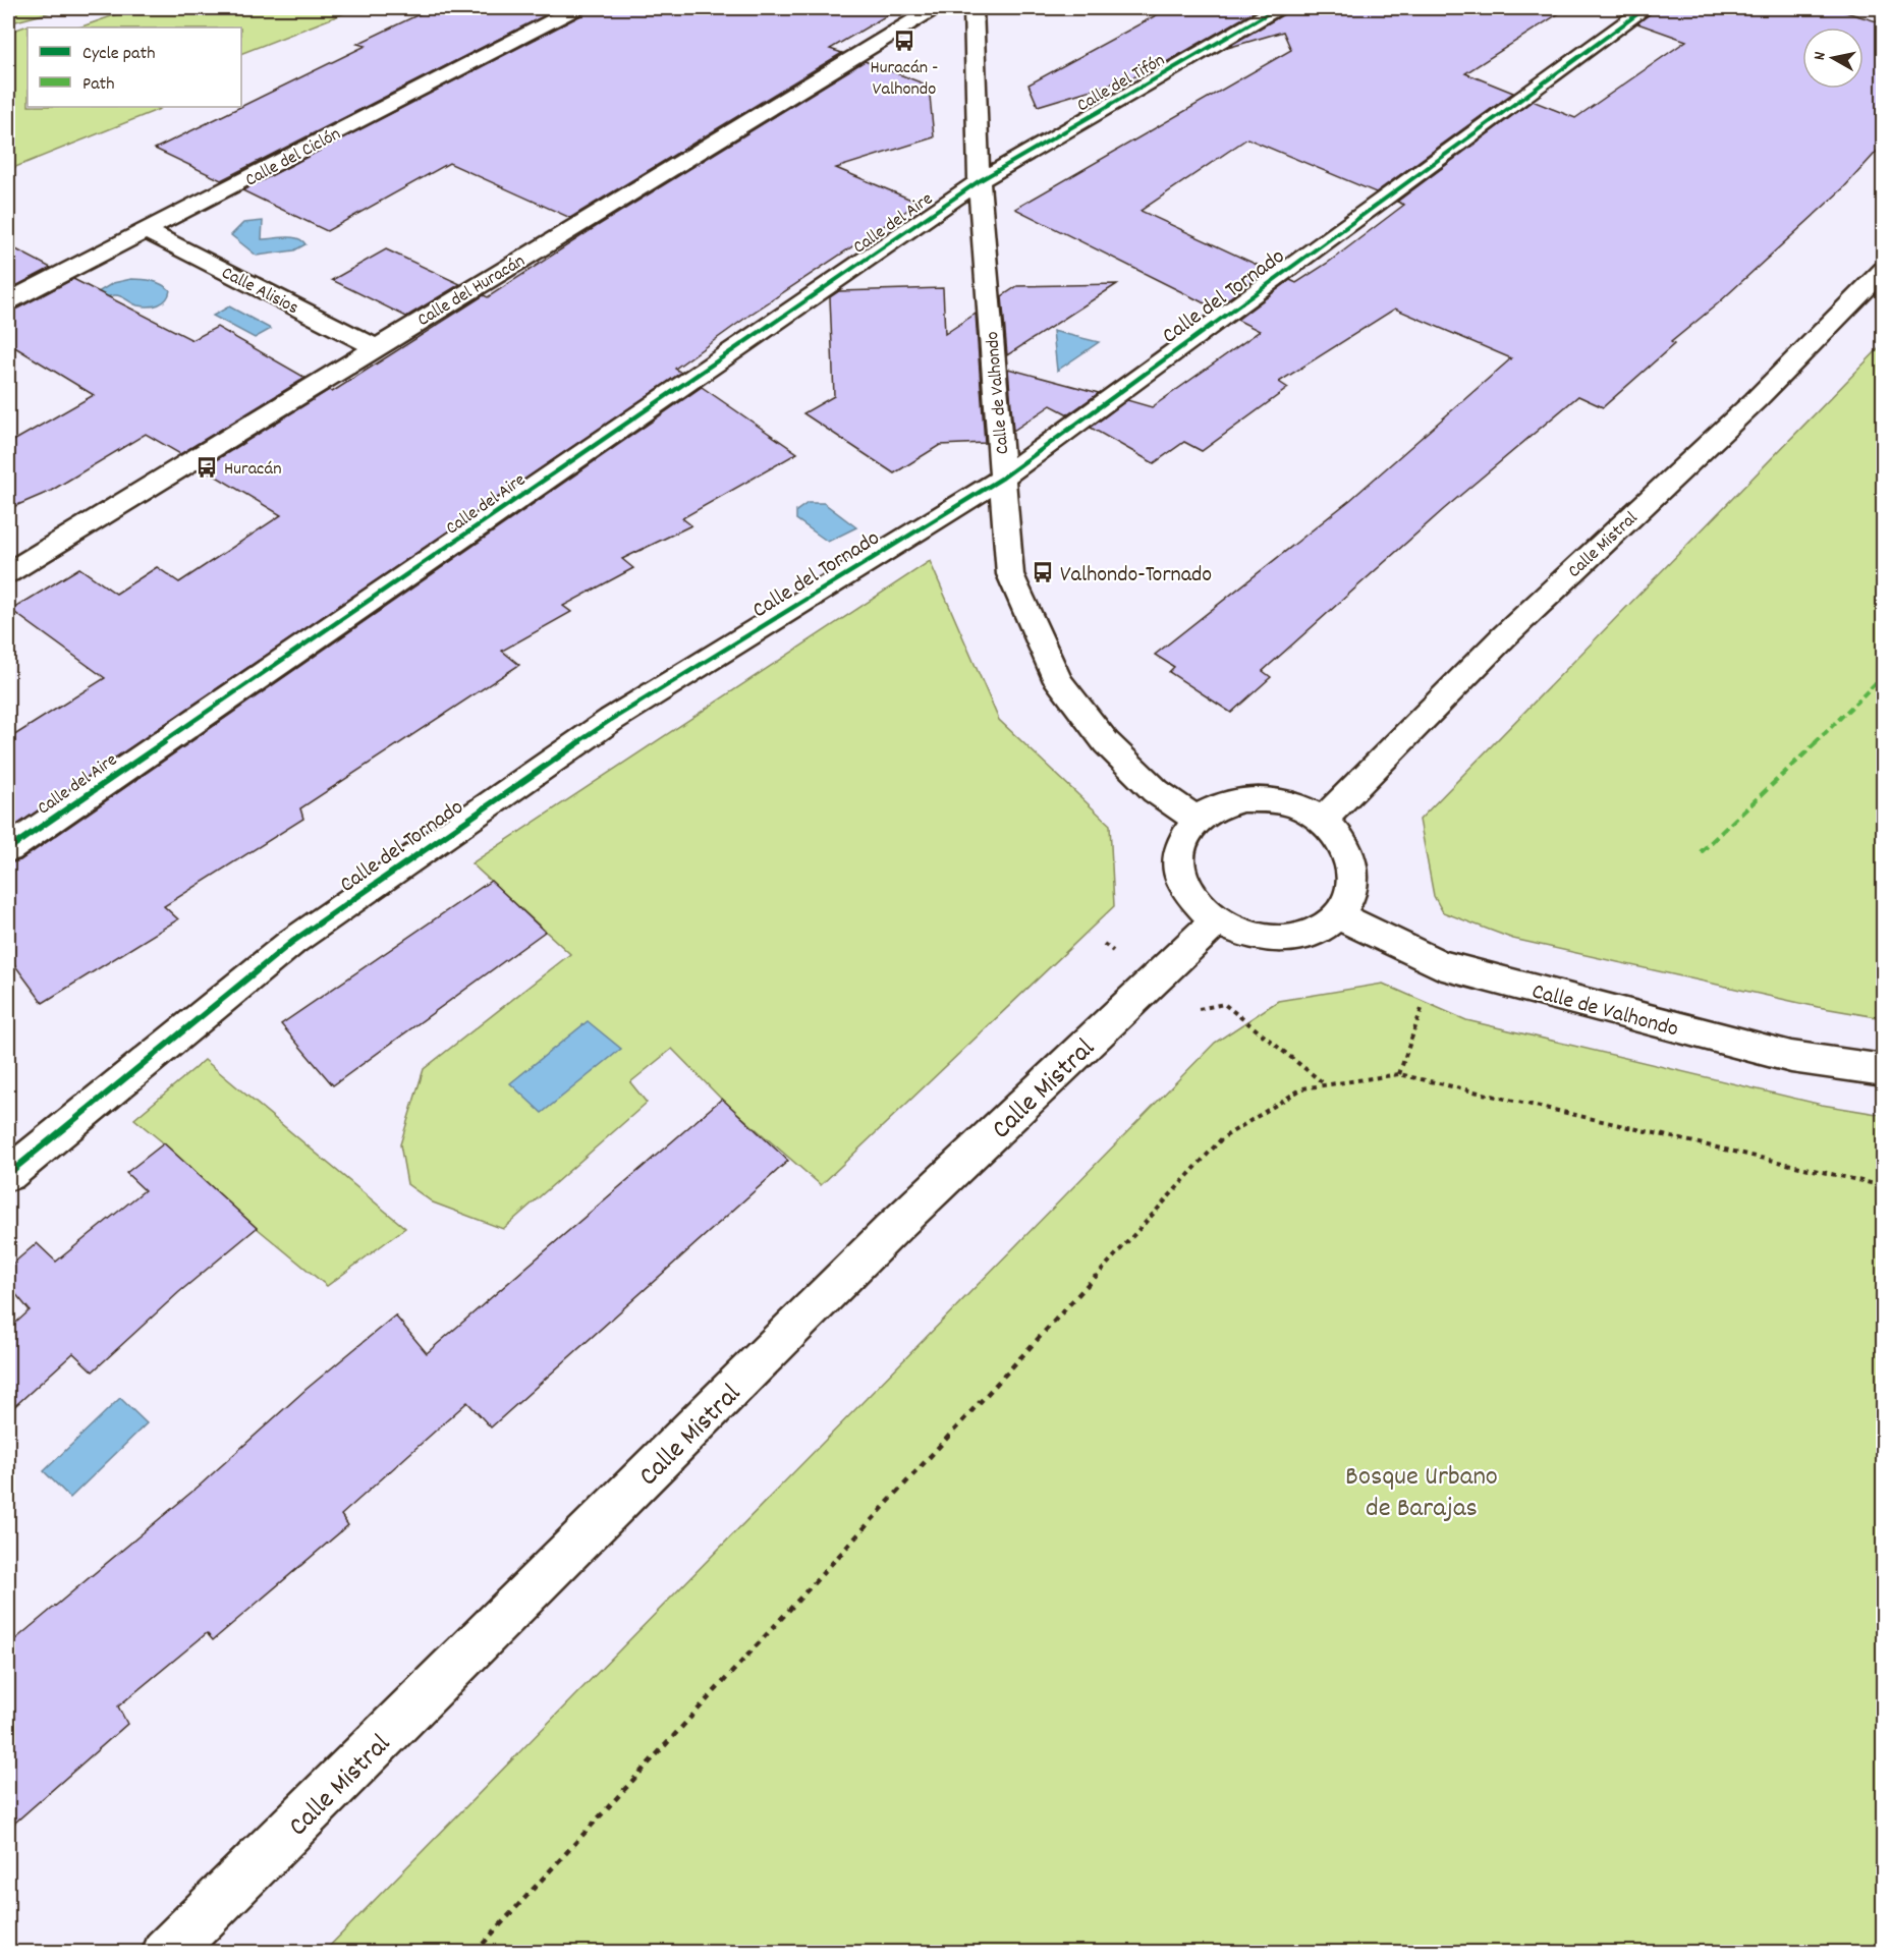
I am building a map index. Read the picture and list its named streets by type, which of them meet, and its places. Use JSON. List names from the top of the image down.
{
  "streets": {
    "street": [
      "Calle del Tifón",
      "Calle del Ciclón",
      "Calle del Aire",
      "Calle Alisios",
      "Calle del Huracán",
      "Calle del Tornado",
      "Calle de Valhondo",
      "Calle Mistral"
    ]
  },
  "crossings": [
    ["Calle del Tifón", "Calle del Aire"],
    ["Calle del Tifón", "Calle de Valhondo"],
    ["Calle del Ciclón", "Calle Alisios"],
    ["Calle del Aire", "Calle de Valhondo"],
    ["Calle Alisios", "Calle del Huracán"],
    ["Calle del Tornado", "Calle de Valhondo"],
    ["Calle de Valhondo", "Calle Mistral"]
  ],
  "parks": ["Bosque Urbano de Barajas"],
  "places": {
    "bus stop": ["Huracán - Valhondo", "Huracán", "Valhondo-Tornado"]
  },
  "legend": ["Cycle path", "Path"],
  "north": "left"
}
